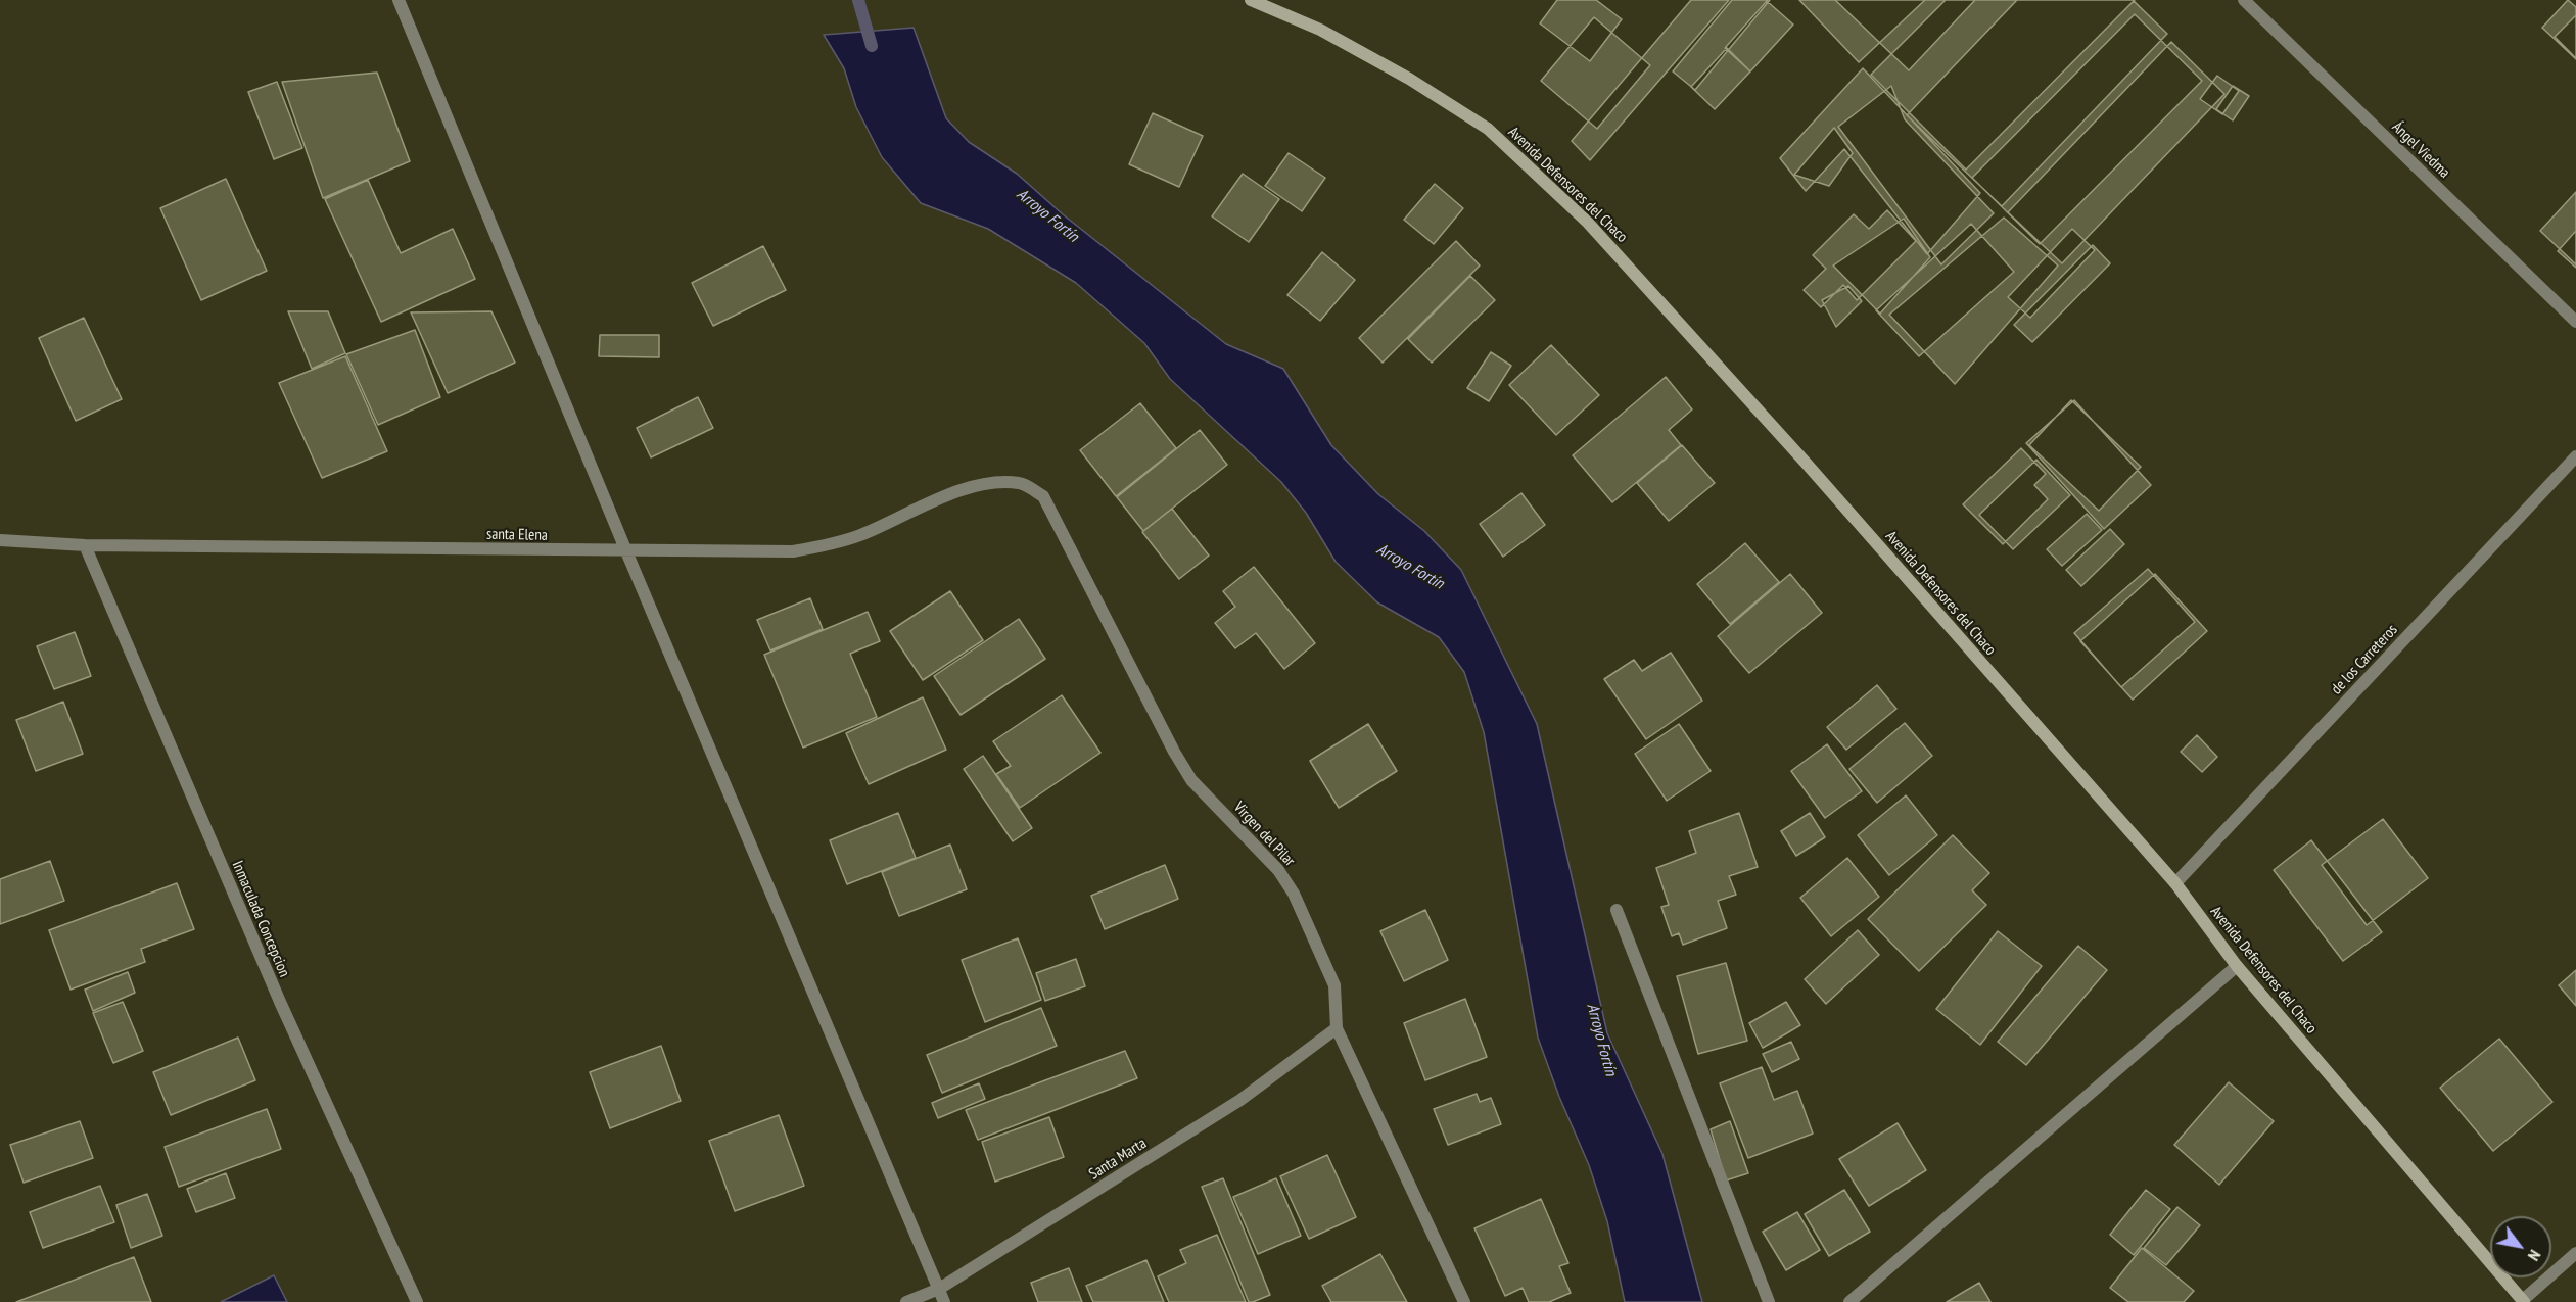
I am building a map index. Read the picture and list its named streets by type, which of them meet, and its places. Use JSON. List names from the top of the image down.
{
  "streets": {
    "main road": ["Avenida Defensores del Chaco"],
    "street": [
      "Ángel Viedma",
      "santa Elena",
      "de los Carreteros",
      "Virgen del Pilar",
      "Inmaculada Concepcion",
      "Santa Marta"
    ]
  },
  "crossings": [
    ["Avenida Defensores del Chaco", "de los Carreteros"],
    ["santa Elena", "Virgen del Pilar"],
    ["santa Elena", "Inmaculada Concepcion"],
    ["Virgen del Pilar", "Santa Marta"]
  ],
  "water": ["Arroyo Fortín"],
  "north": "bottom right"
}
